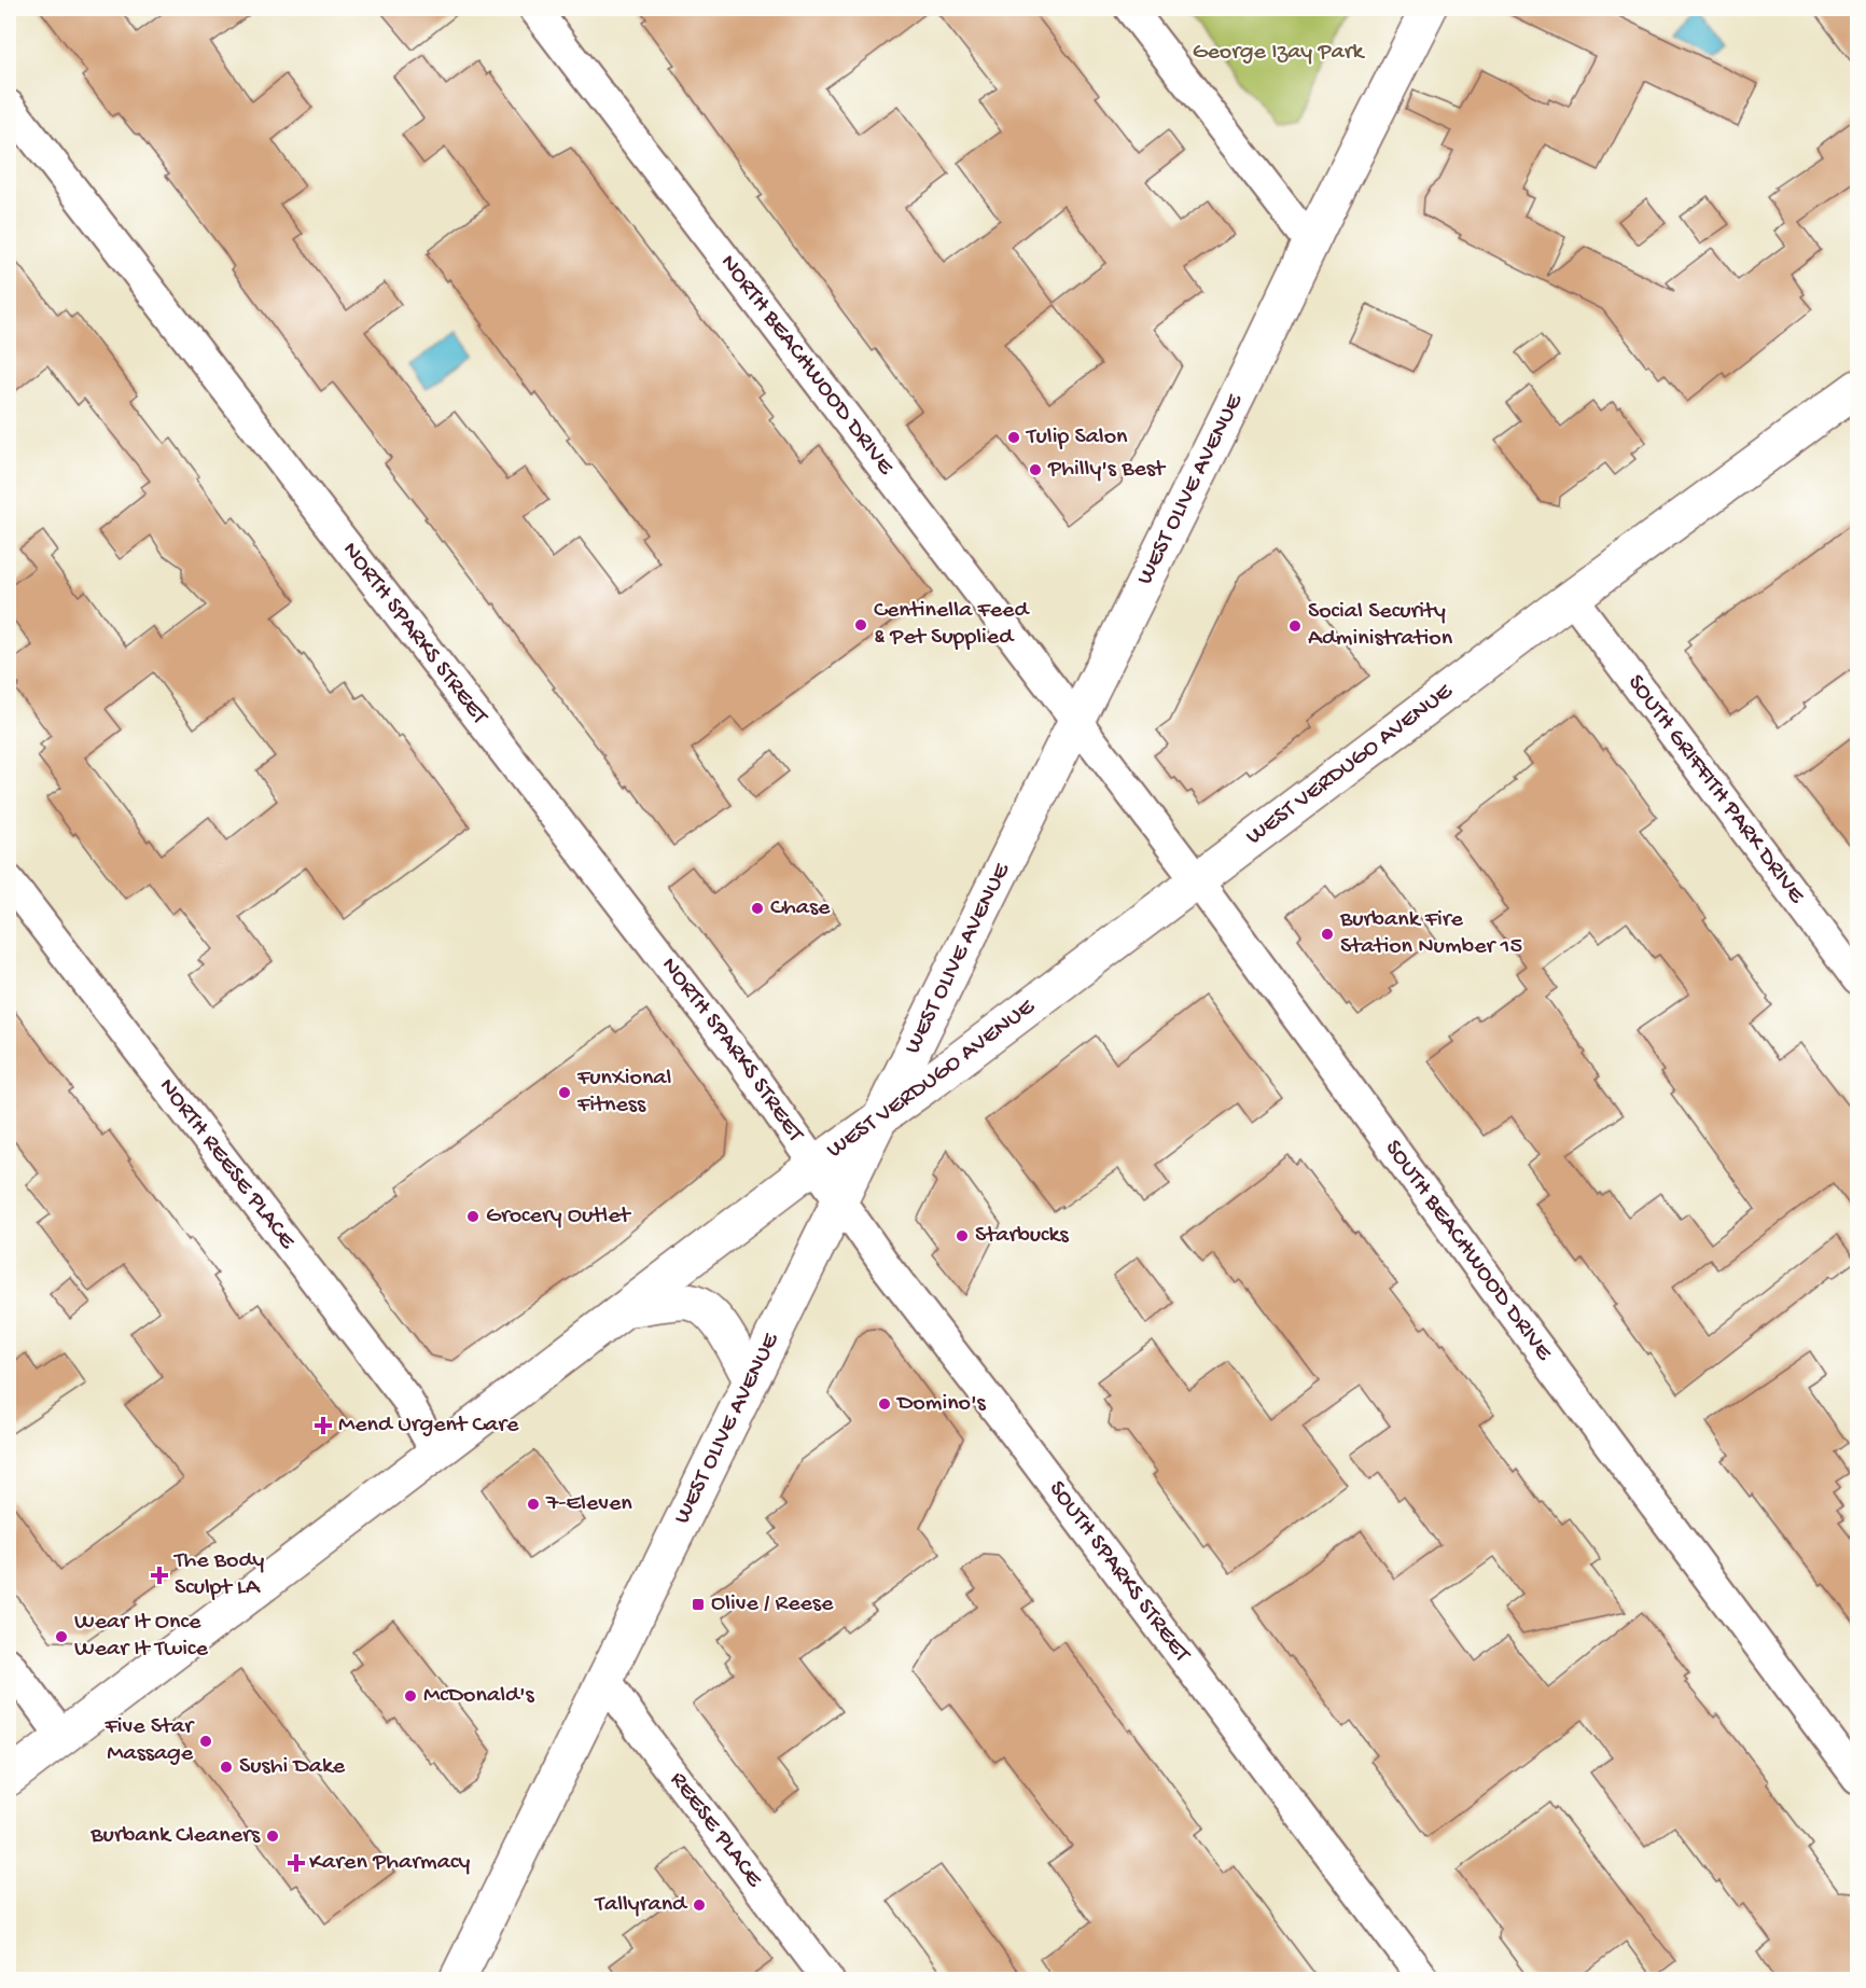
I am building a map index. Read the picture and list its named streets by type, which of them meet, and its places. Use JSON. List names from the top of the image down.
{
  "streets": {
    "main road": ["WEST OLIVE AVENUE", "WEST VERDUGO AVENUE"],
    "street": [
      "NORTH BEACHWOOD DRIVE",
      "NORTH SPARKS STREET",
      "SOUTH GRIFFITH PARK DRIVE",
      "NORTH REESE PLACE",
      "SOUTH BEACHWOOD DRIVE",
      "SOUTH SPARKS STREET",
      "REESE PLACE"
    ]
  },
  "crossings": [
    ["NORTH BEACHWOOD DRIVE", "WEST OLIVE AVENUE"],
    ["NORTH BEACHWOOD DRIVE", "SOUTH BEACHWOOD DRIVE"],
    ["WEST OLIVE AVENUE", "WEST VERDUGO AVENUE"],
    ["WEST OLIVE AVENUE", "SOUTH BEACHWOOD DRIVE"],
    ["WEST OLIVE AVENUE", "SOUTH SPARKS STREET"],
    ["WEST OLIVE AVENUE", "REESE PLACE"],
    ["NORTH SPARKS STREET", "WEST VERDUGO AVENUE"],
    ["NORTH SPARKS STREET", "SOUTH SPARKS STREET"],
    ["WEST VERDUGO AVENUE", "SOUTH GRIFFITH PARK DRIVE"],
    ["WEST VERDUGO AVENUE", "NORTH REESE PLACE"],
    ["WEST VERDUGO AVENUE", "SOUTH BEACHWOOD DRIVE"],
    ["WEST VERDUGO AVENUE", "SOUTH SPARKS STREET"]
  ],
  "parks": ["George Izay Park"],
  "places": {
    "other": [
      "Tulip Salon",
      "Philly's Best",
      "Centinella Feed & Pet Supplied",
      "Social Security Administration",
      "Chase",
      "Burbank Fire Station Number 15",
      "FunXional Fitness",
      "Grocery Outlet",
      "Starbucks",
      "Domino's",
      "7-Eleven",
      "Wear It Once Wear It Twice",
      "McDonald's",
      "Five Star Massage",
      "Sushi Dake",
      "Burbank Cleaners",
      "Tallyrand"
    ],
    "health": ["Mend Urgent Care", "The Body Sculpt LA", "Karen Pharmacy"],
    "transit": ["Olive / Reese"]
  }
}
